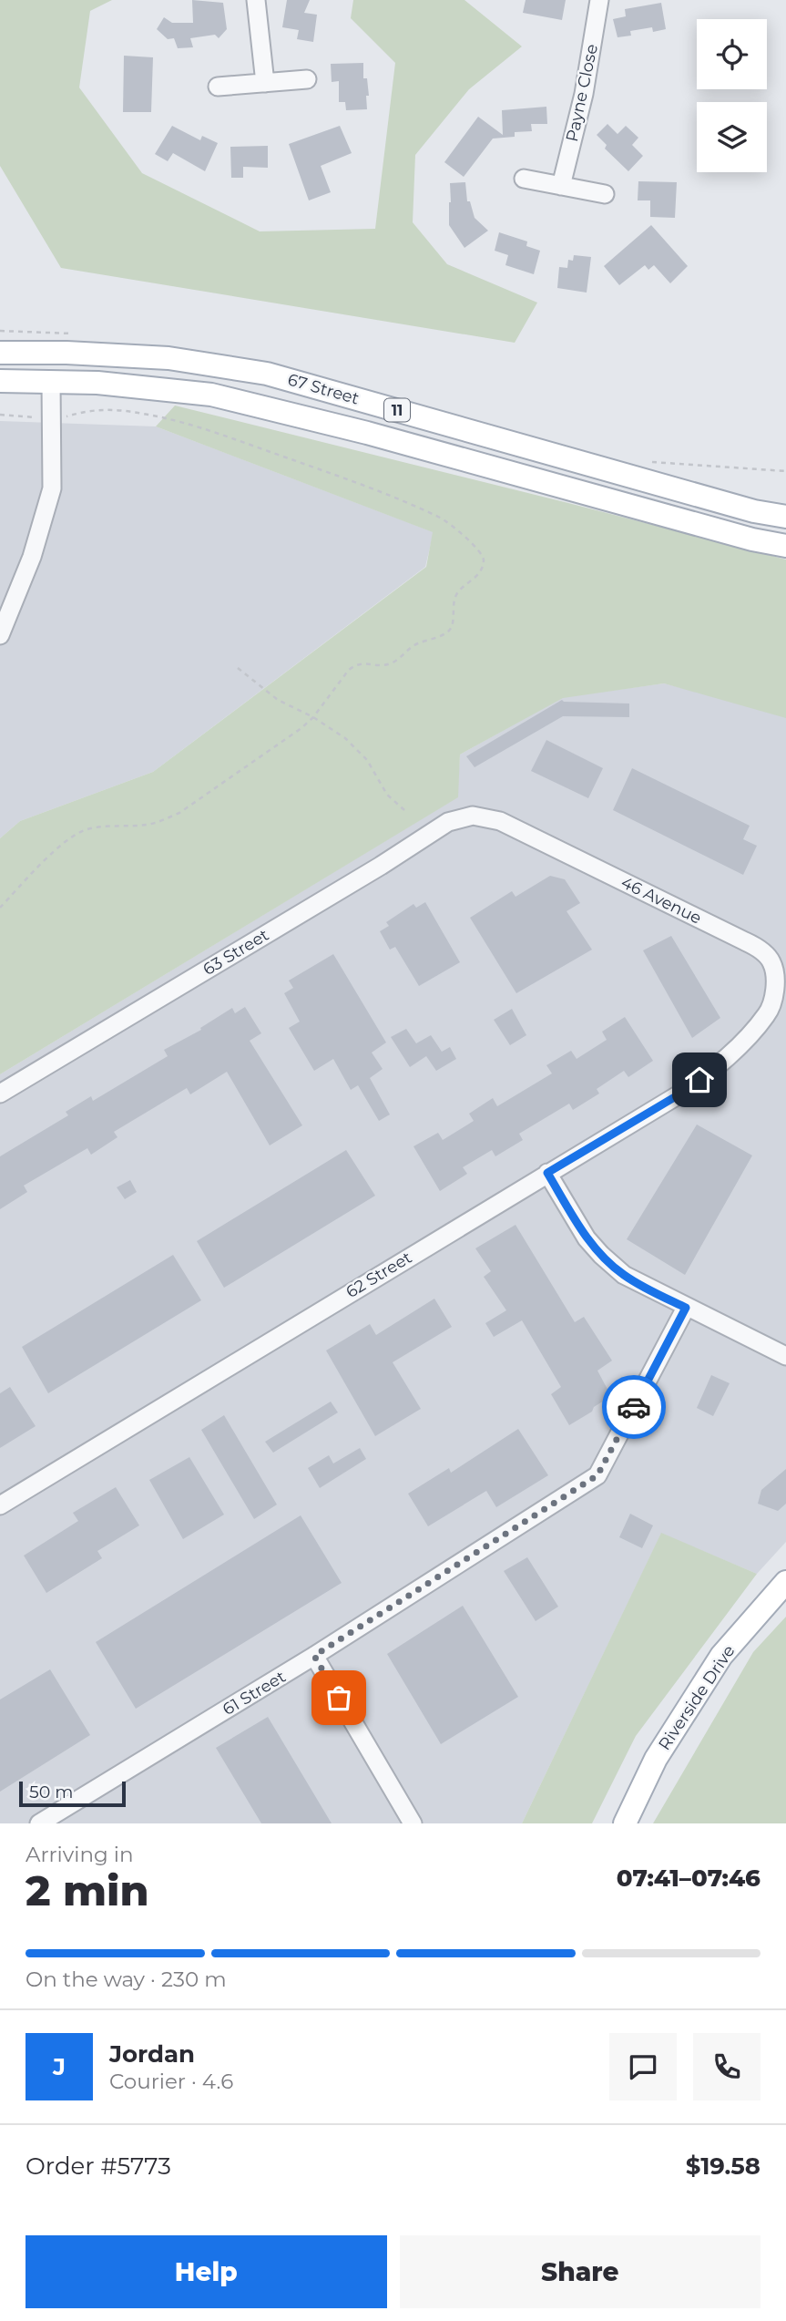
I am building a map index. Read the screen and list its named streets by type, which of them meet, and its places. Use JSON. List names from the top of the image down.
{
  "streets": {
    "main road": ["67 Street", "11", "Riverside Drive"],
    "street": [
      "Payne Close",
      "46 Avenue",
      "63 Street",
      "62 Street",
      "61 Street"
    ]
  },
  "crossings": [
    ["46 Avenue", "63 Street"],
    ["46 Avenue", "62 Street"]
  ],
  "scale_bar": "50 m",
  "page": {
    "scale": "50 m",
    "heading": ["2 min", "Arriving in", "07:41–07:46"],
    "panel": [
      "Jordan",
      "Courier · 4.6",
      "Order #5773",
      "$19.58"
    ],
    "bar": "On the way · 230 m",
    "round": "J",
    "buttons": ["Help", "Share"]
  }
}
